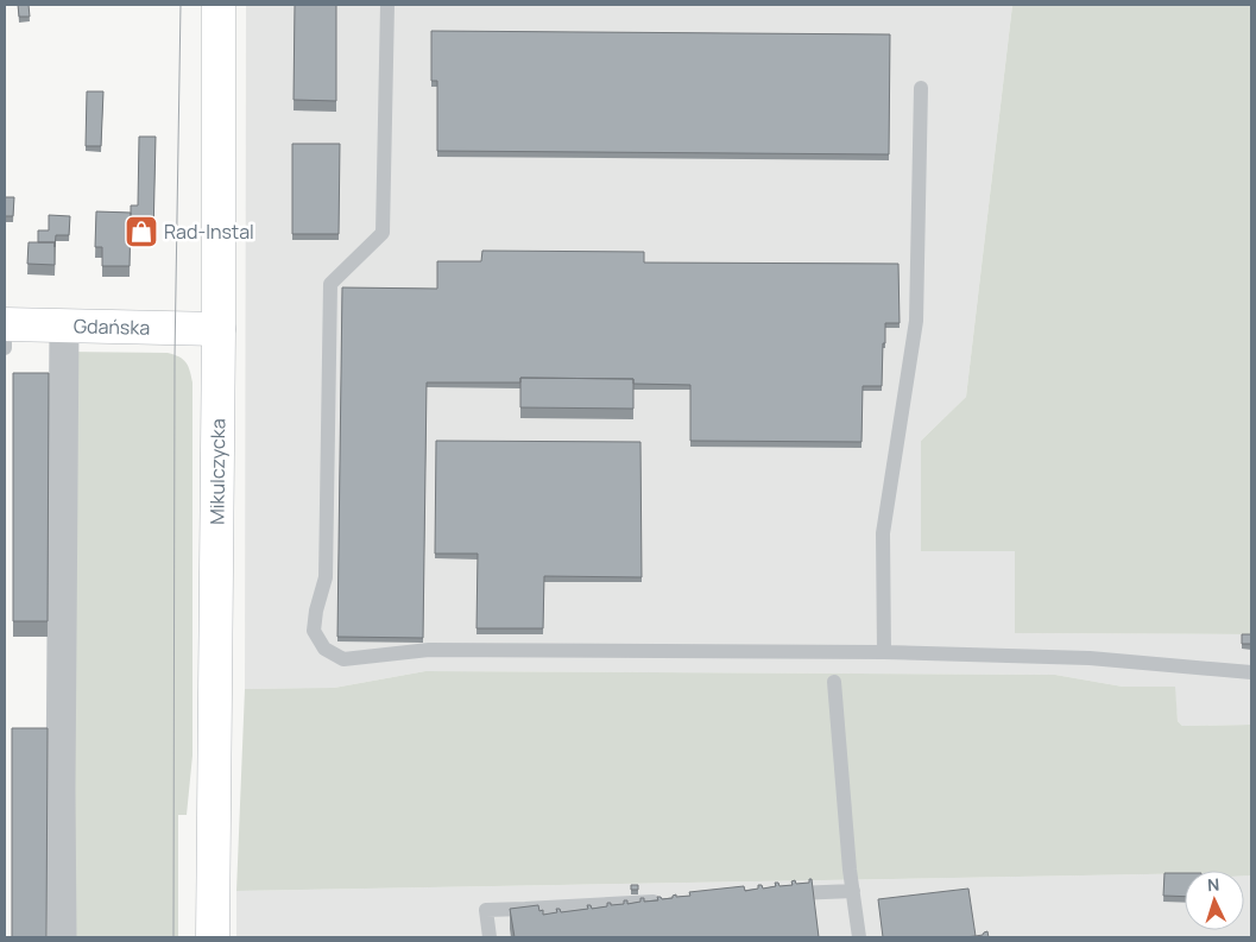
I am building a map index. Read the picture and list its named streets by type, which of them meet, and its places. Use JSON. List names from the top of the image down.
{
  "streets": {
    "main road": ["Gdańska", "Mikulczycka"]
  },
  "crossings": [
    ["Gdańska", "Mikulczycka"]
  ],
  "places": {
    "shop": ["Rad-Instal"]
  },
  "north": "top"
}
